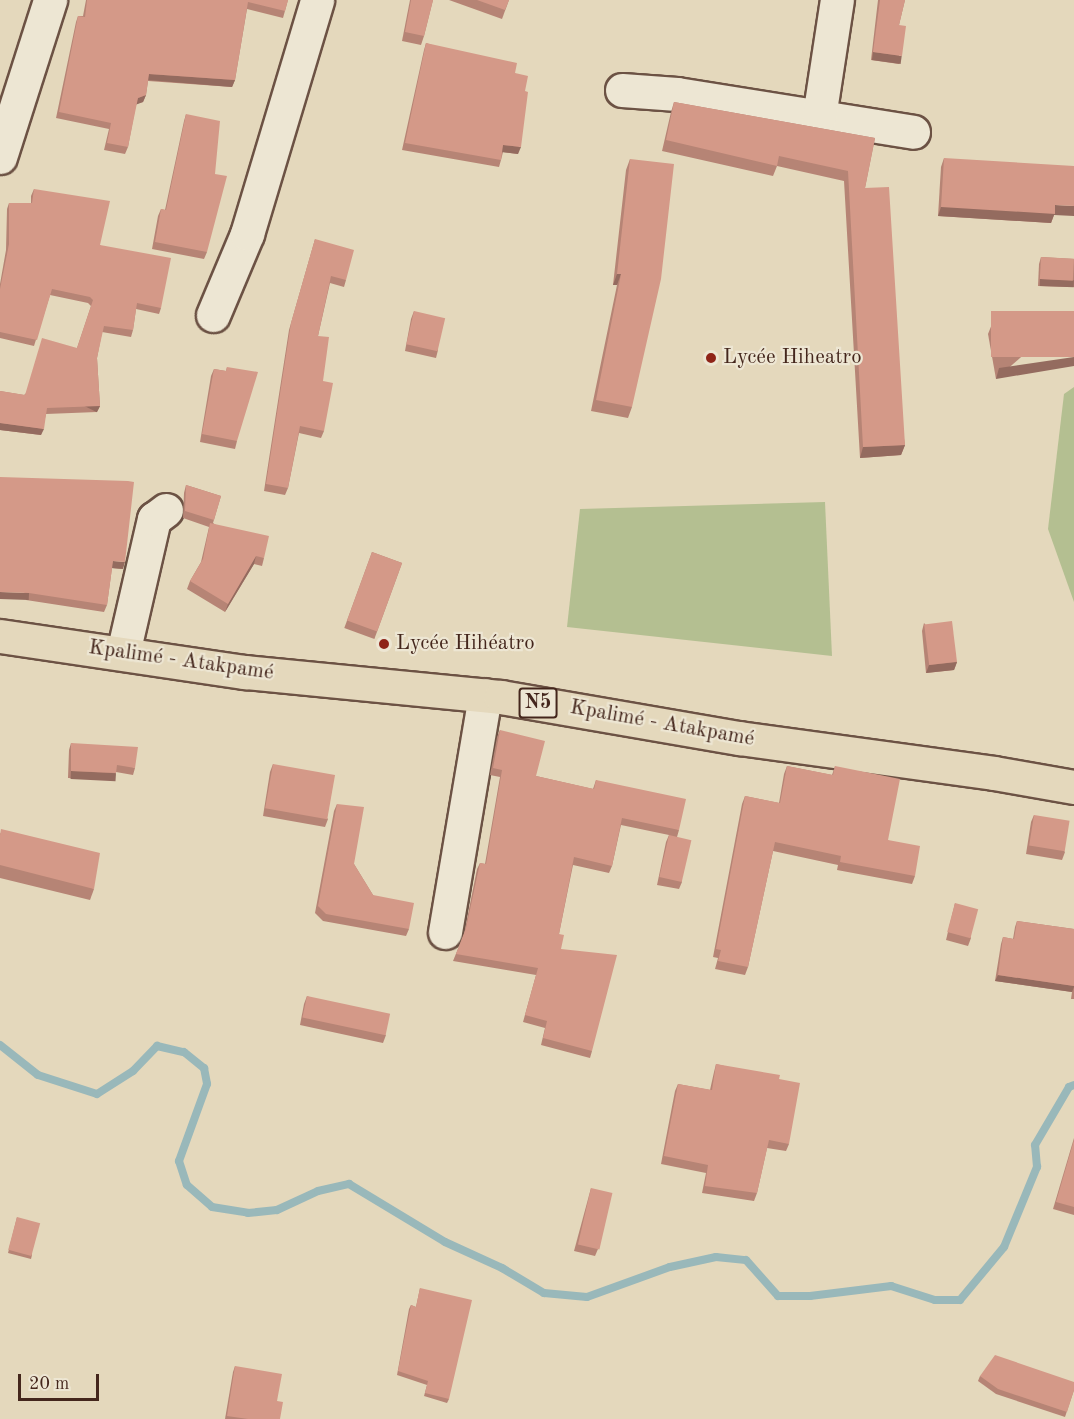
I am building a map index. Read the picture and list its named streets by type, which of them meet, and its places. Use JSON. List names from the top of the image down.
{
  "streets": {
    "main road": ["Kpalimé - Atakpamé", "N5"]
  },
  "places": ["Lycée Hiheatro", "Lycée Hihéatro"],
  "scale_bar": "20 m"
}
